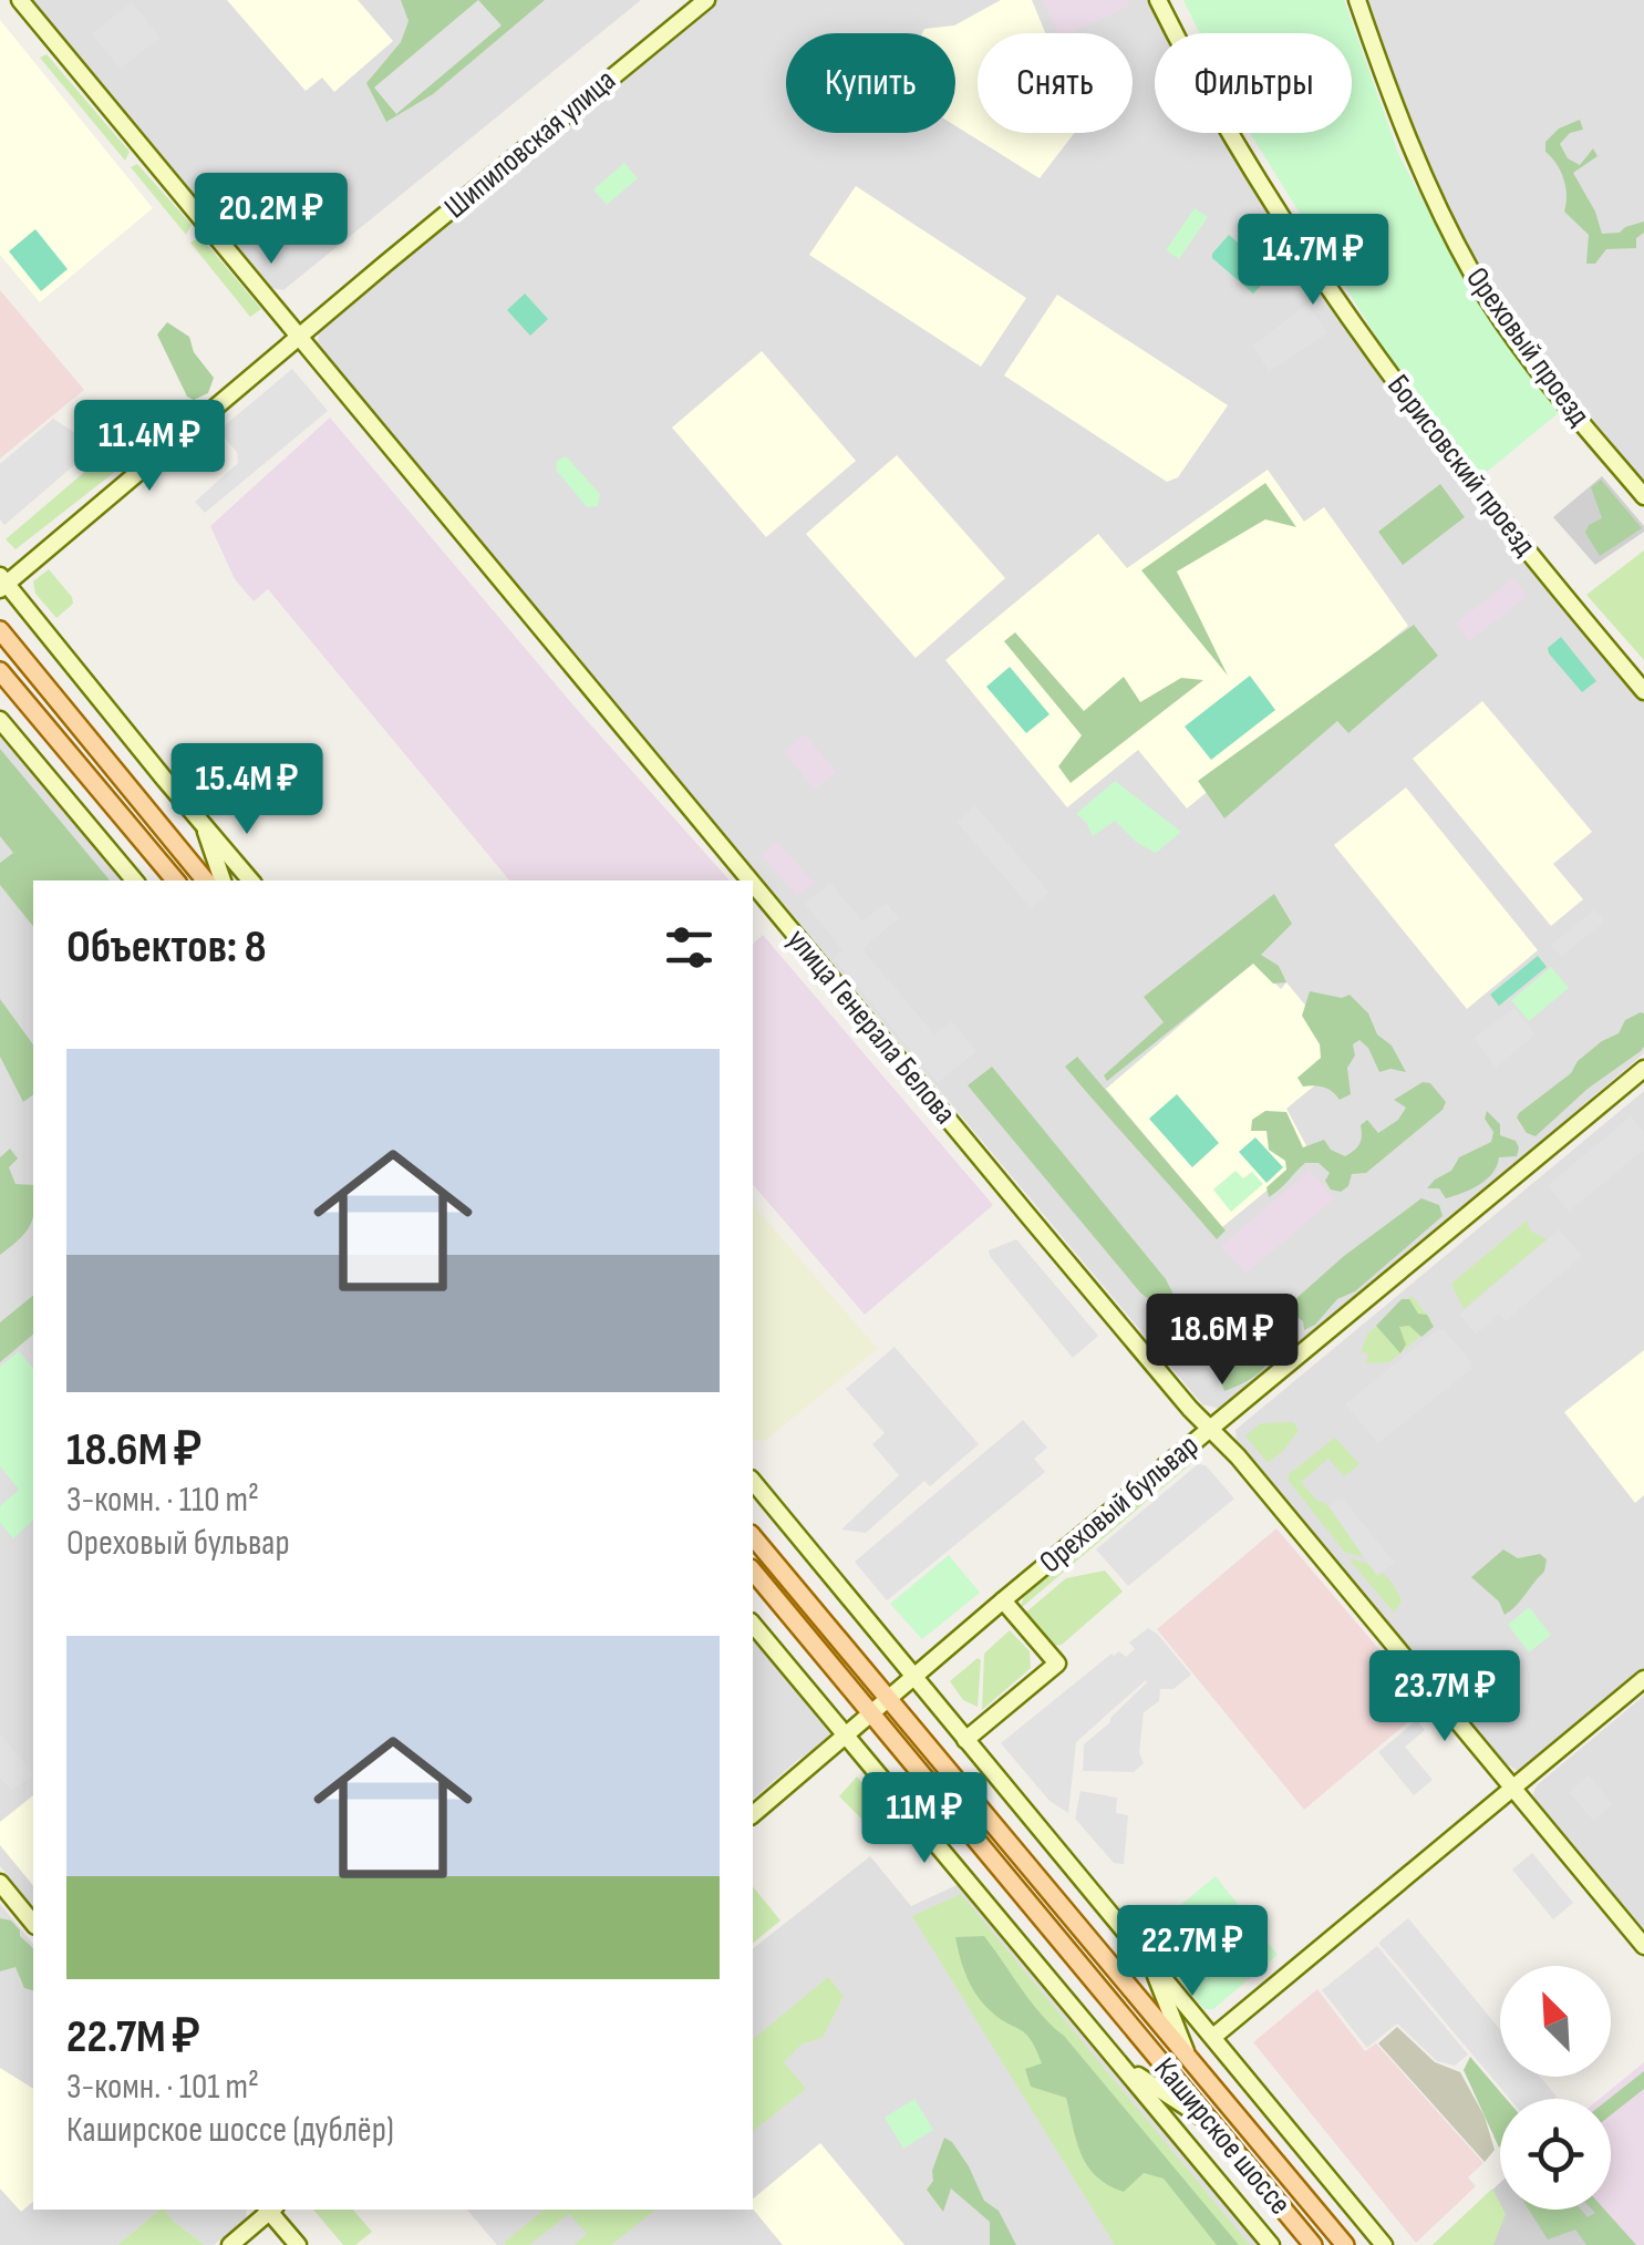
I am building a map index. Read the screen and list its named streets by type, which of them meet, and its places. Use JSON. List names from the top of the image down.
{
  "streets": {
    "main road": [
      "Шипиловская улица",
      "Ореховый проезд",
      "Борисовский проезд",
      "улица Генерала Белова",
      "Ореховый бульвар",
      "Каширское шоссе"
    ]
  },
  "crossings": [
    ["Шипиловская улица", "улица Генерала Белова"],
    ["улица Генерала Белова", "Ореховый бульвар"],
    ["Ореховый бульвар", "Каширское шоссе"]
  ],
  "north": "top left",
  "page": {
    "chip": ["Купить", "Снять", "Фильтры"],
    "price": [
      "20.2M ₽",
      "14.7M ₽",
      "11.4M ₽",
      "15.4M ₽",
      "18.6M ₽",
      "23.7M ₽",
      "11M ₽",
      "22.7M ₽"
    ],
    "heading": "Объектов: 8",
    "list": [
      {
        "name": "18.6M ₽",
        "note": "3-комн. · 110 m² · Ореховый бульвар"
      },
      {
        "name": "22.7M ₽",
        "note": "3-комн. · 101 m² · Каширское шоссе (дублёр)"
      }
    ]
  }
}
